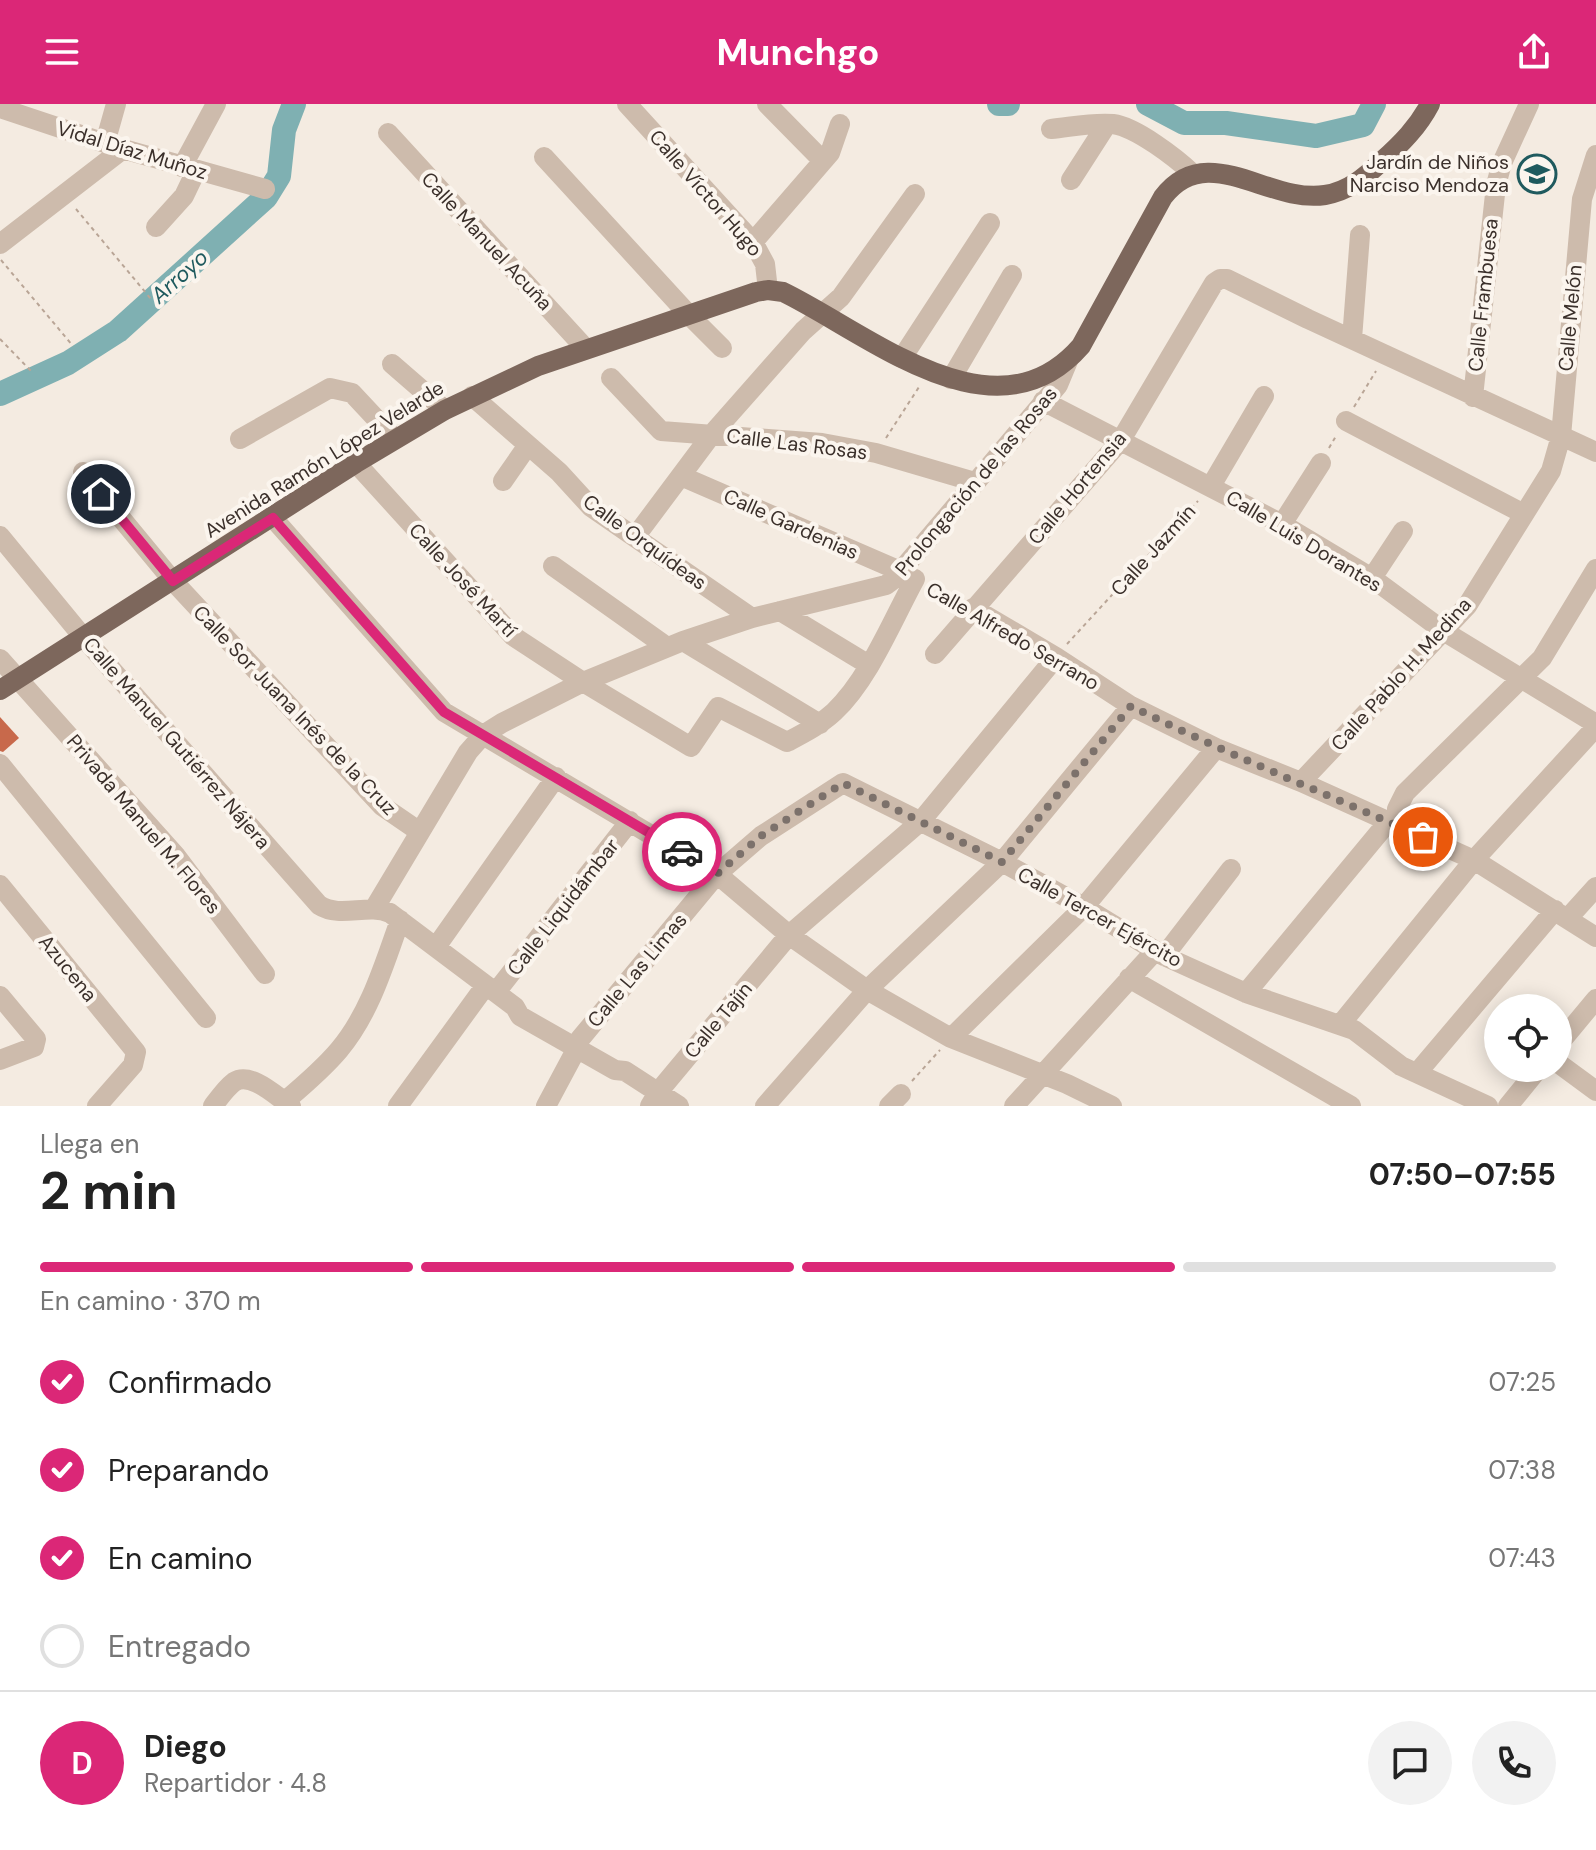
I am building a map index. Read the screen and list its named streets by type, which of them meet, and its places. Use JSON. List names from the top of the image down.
{
  "streets": {
    "main road": ["Avenida Ramón López Velarde"],
    "street": [
      "Vidal Díaz Muñoz",
      "Calle Víctor Hugo",
      "Calle Manuel Acuña",
      "Calle Frambuesa",
      "Calle Melón",
      "Calle Las Rosas",
      "Prolongación de las Rosas",
      "Calle Hortensia",
      "Calle Gardenias",
      "Calle Luis Dorantes",
      "Calle Orquídeas",
      "Calle Jazmín",
      "Calle José Martí",
      "Calle Alfredo Serrano",
      "Calle Pablo H. Medina",
      "Calle Sor Juana Inés de la Cruz",
      "Calle Manuel Gutiérrez Nájera",
      "Privada Manuel M. Flores",
      "Calle Liquidámbar",
      "Calle Tercer Ejército",
      "Azucena",
      "Calle Las Limas",
      "Calle Tajín"
    ]
  },
  "crossings": [
    ["Calle Víctor Hugo", "Avenida Ramón López Velarde"],
    ["Calle Manuel Acuña", "Avenida Ramón López Velarde"],
    ["Calle Melón", "Calle Pablo H. Medina"],
    ["Calle Las Rosas", "Prolongación de las Rosas"],
    ["Avenida Ramón López Velarde", "Calle Orquídeas"],
    ["Avenida Ramón López Velarde", "Calle José Martí"],
    ["Avenida Ramón López Velarde", "Calle Sor Juana Inés de la Cruz"],
    ["Avenida Ramón López Velarde", "Calle Manuel Gutiérrez Nájera"],
    ["Avenida Ramón López Velarde", "Privada Manuel M. Flores"],
    ["Prolongación de las Rosas", "Calle Gardenias"],
    ["Prolongación de las Rosas", "Calle Luis Dorantes"],
    ["Prolongación de las Rosas", "Calle Orquídeas"],
    ["Prolongación de las Rosas", "Calle José Martí"],
    ["Prolongación de las Rosas", "Calle Alfredo Serrano"],
    ["Prolongación de las Rosas", "Calle Sor Juana Inés de la Cruz"],
    ["Prolongación de las Rosas", "Calle Manuel Gutiérrez Nájera"],
    ["Calle Hortensia", "Calle Luis Dorantes"],
    ["Calle Hortensia", "Calle Alfredo Serrano"],
    ["Calle Gardenias", "Calle Alfredo Serrano"],
    ["Calle Luis Dorantes", "Calle Jazmín"],
    ["Calle Luis Dorantes", "Calle Pablo H. Medina"],
    ["Calle Jazmín", "Calle Alfredo Serrano"],
    ["Calle Jazmín", "Calle Tajín"],
    ["Calle Alfredo Serrano", "Calle Pablo H. Medina"],
    ["Calle Alfredo Serrano", "Calle Tajín"],
    ["Calle Tercer Ejército", "Calle Las Limas"],
    ["Calle Tercer Ejército", "Calle Tajín"]
  ],
  "water": ["Arroyo"],
  "places": {
    "school or university": ["Jardín de Niños Narciso Mendoza"]
  },
  "page": {
    "header": "Munchgo",
    "heading": ["2 min", "Llega en", "07:50–07:55"],
    "panel": ["Diego", "Repartidor · 4.8"],
    "bar": "En camino · 370 m",
    "list": [
      ["Confirmado", "07:25"],
      ["Preparando", "07:38"],
      ["En camino", "07:43"],
      "Entregado"
    ],
    "round": "D"
  }
}
